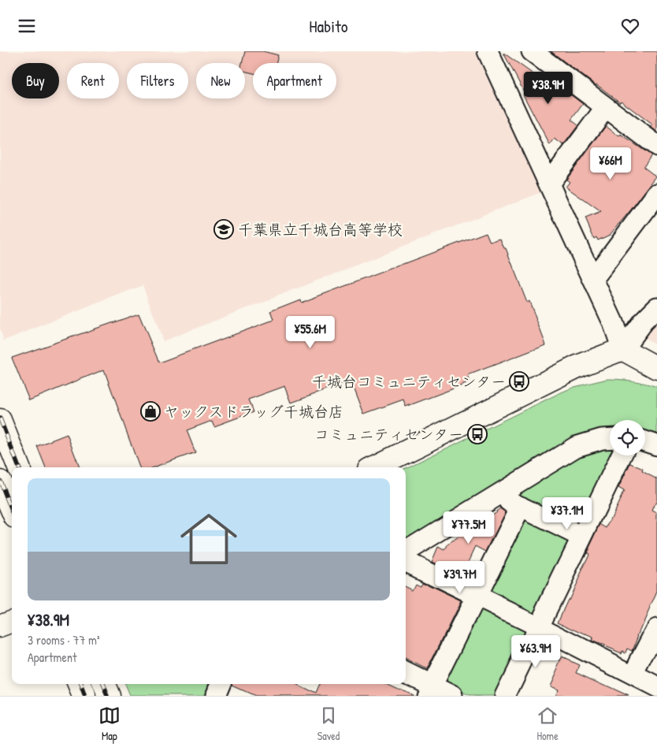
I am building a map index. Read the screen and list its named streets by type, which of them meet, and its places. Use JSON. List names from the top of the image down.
{
  "places": {
    "school or university": ["千葉県立千城台高等学校"],
    "bus stop": ["千城台コミュニティセンター", "コミュニティセンター"],
    "shop": ["ヤックスドラッグ千城台店"]
  },
  "page": {
    "header": "Habito",
    "chip": [
      "Buy",
      "Rent",
      "Filters",
      "New",
      "Apartment"
    ],
    "price": [
      "¥38.9M",
      "¥66M",
      "¥55.6M",
      "¥37.1M",
      "¥77.5M",
      "¥39.7M",
      "¥63.9M"
    ],
    "list": [
      {
        "name": "¥38.9M",
        "note": "3 rooms · 77 m² · Apartment"
      }
    ],
    "tabs": ["Map", "Saved", "Home"]
  }
}
